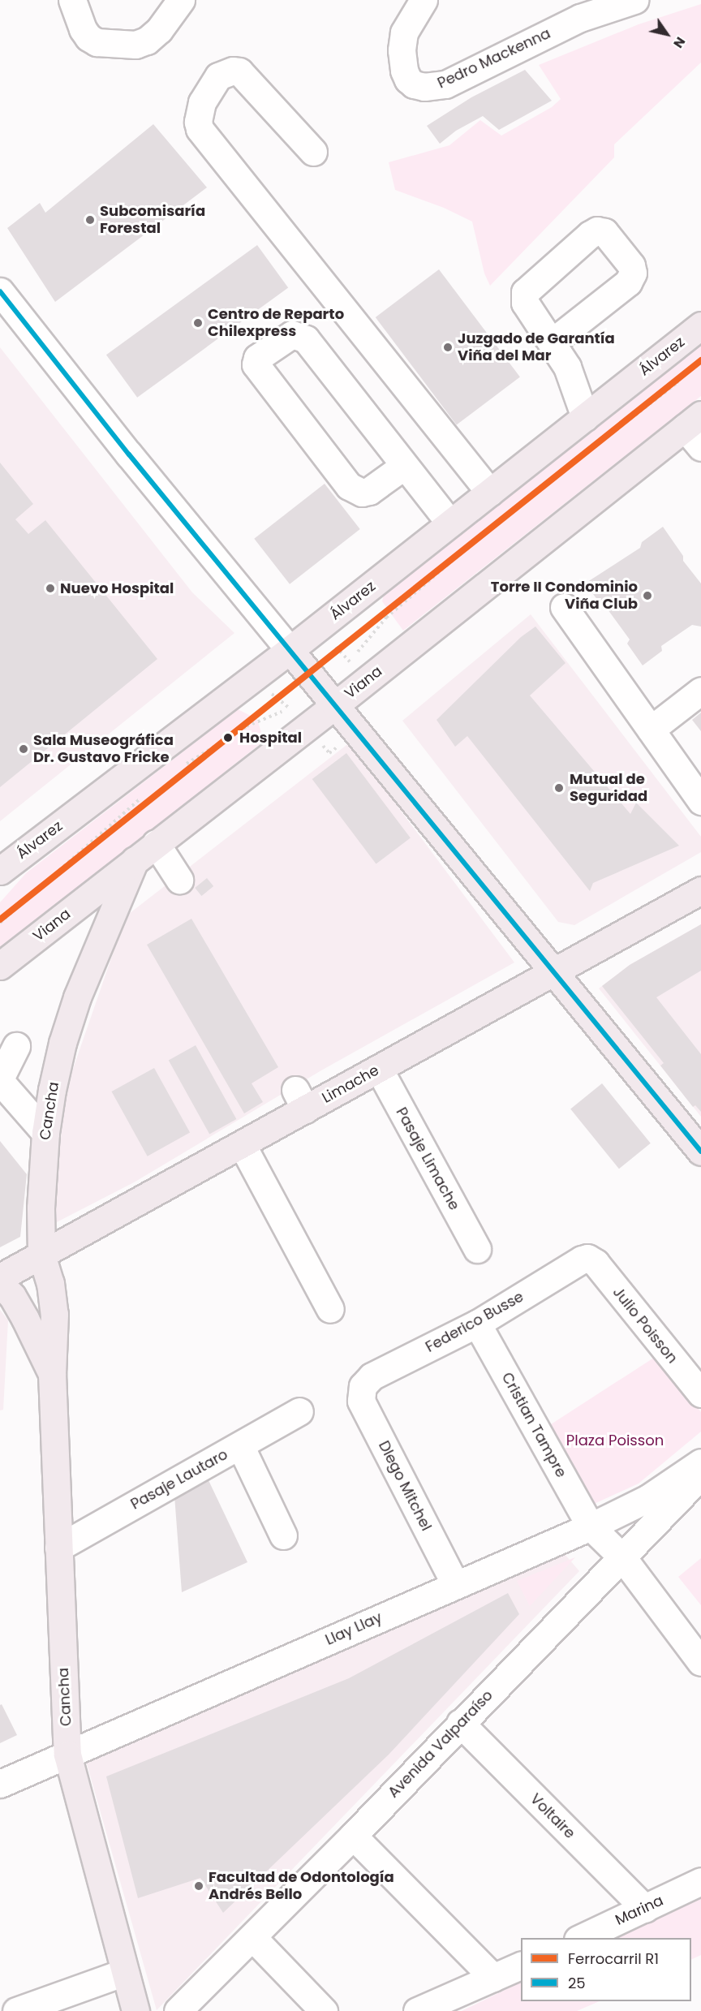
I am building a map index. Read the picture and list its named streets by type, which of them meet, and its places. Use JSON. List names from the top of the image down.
{
  "streets": {
    "main road": [
      "Álvarez",
      "Viana",
      "Limache",
      "Cancha"
    ],
    "street": [
      "Pedro Mackenna",
      "Pasaje Limache",
      "Federico Busse",
      "Julio Poisson",
      "Cristian Tampre",
      "Pasaje Lautaro",
      "DIego Mitchel",
      "Llay Llay",
      "Avenida Valparaíso",
      "Voltaire",
      "Marina"
    ]
  },
  "crossings": [
    ["Viana", "Cancha"],
    ["Limache", "Cancha"],
    ["Limache", "Pasaje Limache"],
    ["Cancha", "Pasaje Lautaro"],
    ["Cancha", "Llay Llay"],
    ["Federico Busse", "Julio Poisson"],
    ["Federico Busse", "Cristian Tampre"],
    ["Federico Busse", "DIego Mitchel"],
    ["Cristian Tampre", "Llay Llay"],
    ["Cristian Tampre", "Avenida Valparaíso"],
    ["DIego Mitchel", "Llay Llay"],
    ["Avenida Valparaíso", "Voltaire"],
    ["Voltaire", "Marina"]
  ],
  "parks": ["Plaza Poisson"],
  "places": [
    "Subcomisaría Forestal",
    "Centro de Reparto Chilexpress",
    "Juzgado de Garantía Viña del Mar",
    "Nuevo Hospital",
    "Torre II Condominio Viña Club",
    "Hospital",
    "Sala Museográfica Dr. Gustavo Fricke",
    "Mutual de Seguridad",
    "Facultad de Odontología Andrés Bello"
  ],
  "lines": ["transit line 25", "rail line R1"],
  "legend": ["Ferrocarril R1", "25"],
  "north": "bottom right"
}
